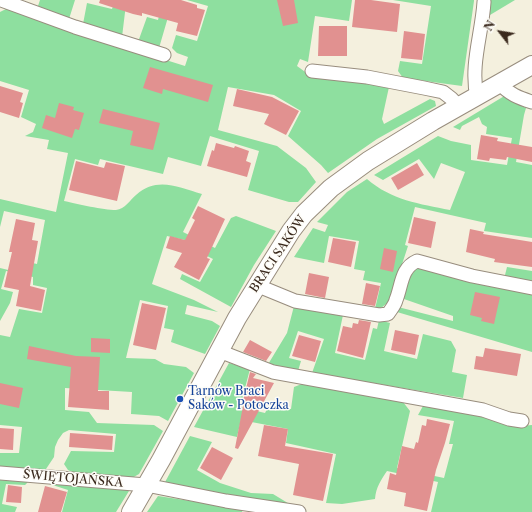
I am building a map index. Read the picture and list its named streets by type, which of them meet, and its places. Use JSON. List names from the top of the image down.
{
  "streets": {
    "street": ["BRACI SAKÓW", "ŚWIĘTOJAŃSKA"]
  },
  "crossings": [
    ["BRACI SAKÓW", "ŚWIĘTOJAŃSKA"]
  ],
  "places": ["Tarnów Braci Saków - Potoczka"],
  "north": "top left"
}
